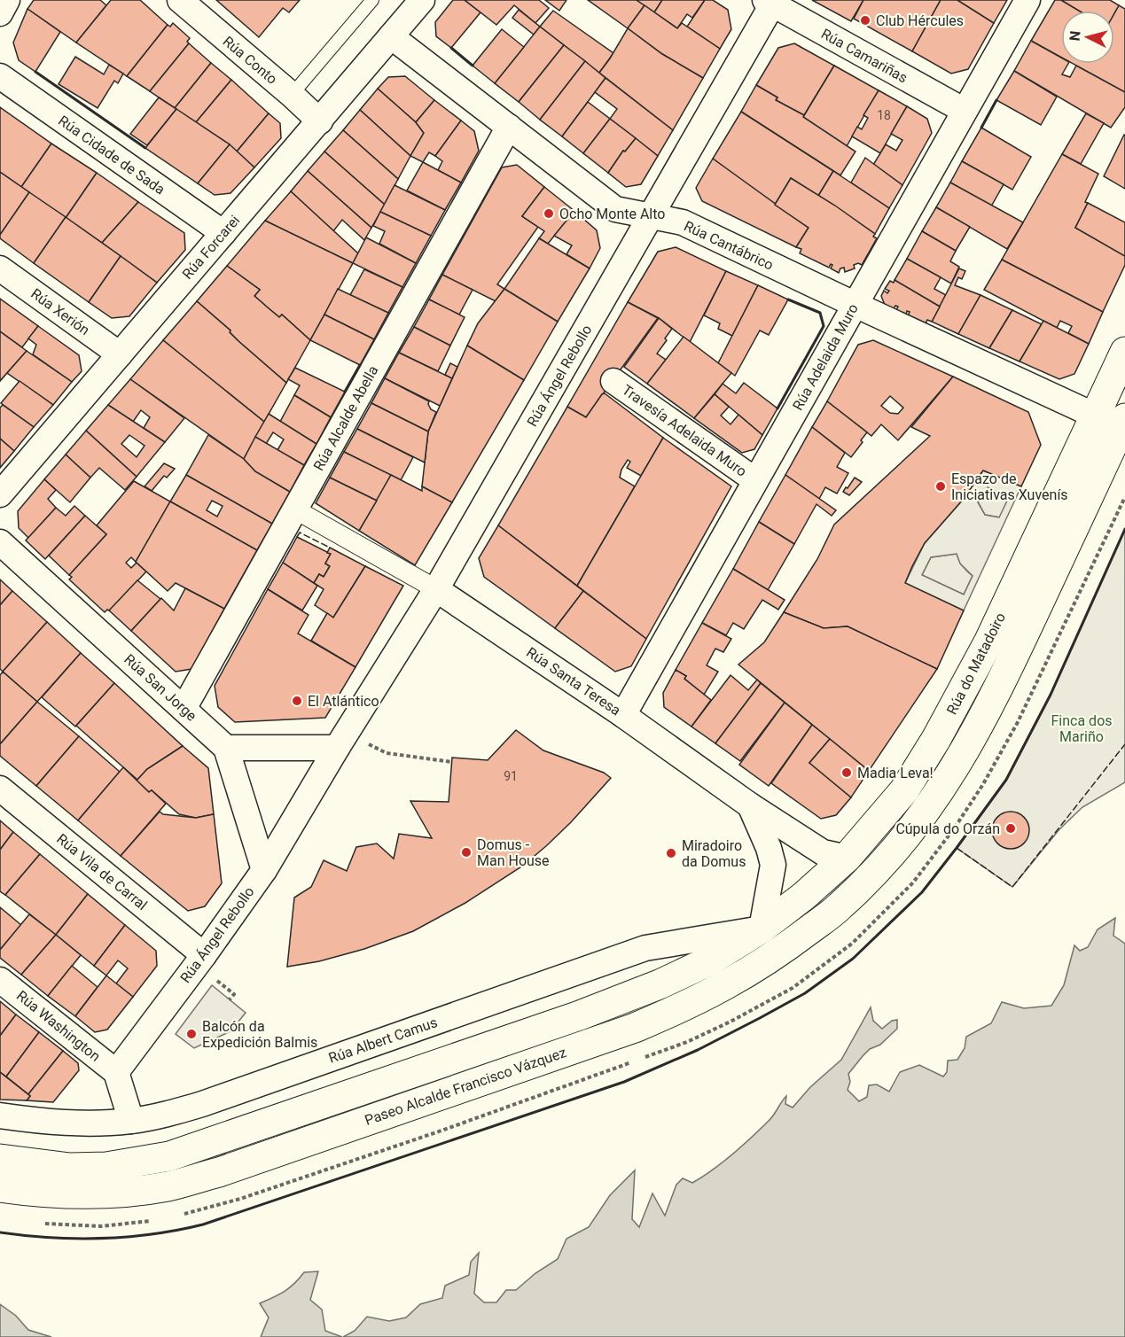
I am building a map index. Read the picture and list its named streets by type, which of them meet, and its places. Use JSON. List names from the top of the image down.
{
  "streets": {
    "main road": ["Rúa do Matadoiro", "Paseo Alcalde Francisco Vázquez"],
    "street": [
      "Rúa Camariñas",
      "Rúa Conto",
      "Rúa Cidade de Sada",
      "Rúa Cantábrico",
      "Rúa Forcarei",
      "Rúa Xerión",
      "Rúa Adelaida Muro",
      "Rúa Ángel Rebollo",
      "Rúa Alcalde Abella",
      "Travesía Adelaida Muro",
      "Rúa Santa Teresa",
      "Rúa San Jorge",
      "Rúa Vila de Carral",
      "Rúa Washington",
      "Rúa Albert Camus"
    ]
  },
  "crossings": [
    ["Rúa Camariñas", "Rúa Adelaida Muro"],
    ["Rúa Camariñas", "Rúa Ángel Rebollo"],
    ["Rúa Conto", "Rúa Forcarei"],
    ["Rúa Cidade de Sada", "Rúa Forcarei"],
    ["Rúa Cantábrico", "Rúa Forcarei"],
    ["Rúa Cantábrico", "Rúa Adelaida Muro"],
    ["Rúa Cantábrico", "Rúa Ángel Rebollo"],
    ["Rúa Cantábrico", "Rúa Alcalde Abella"],
    ["Rúa Cantábrico", "Rúa do Matadoiro"],
    ["Rúa Forcarei", "Rúa Xerión"],
    ["Rúa Adelaida Muro", "Travesía Adelaida Muro"],
    ["Rúa Adelaida Muro", "Rúa Santa Teresa"],
    ["Rúa Ángel Rebollo", "Rúa Santa Teresa"],
    ["Rúa Ángel Rebollo", "Rúa Vila de Carral"],
    ["Rúa Ángel Rebollo", "Rúa Washington"],
    ["Rúa Alcalde Abella", "Rúa Santa Teresa"],
    ["Rúa Alcalde Abella", "Rúa San Jorge"],
    ["Rúa do Matadoiro", "Rúa Santa Teresa"],
    ["Rúa do Matadoiro", "Rúa Albert Camus"],
    ["Rúa do Matadoiro", "Paseo Alcalde Francisco Vázquez"],
    ["Rúa Albert Camus", "Paseo Alcalde Francisco Vázquez"]
  ],
  "parks": ["Finca dos Mariño"],
  "places": [
    "Club Hércules",
    "Ocho Monte Alto",
    "Espazo de Iniciativas Xuvenís",
    "El Atlántico",
    "Madia Leva!",
    "Cúpula do Orzán",
    "Domus - Man House",
    "Miradoiro da Domus",
    "Balcón da Expedición Balmis"
  ],
  "house_numbers": ["18", "91"],
  "north": "left"
}
